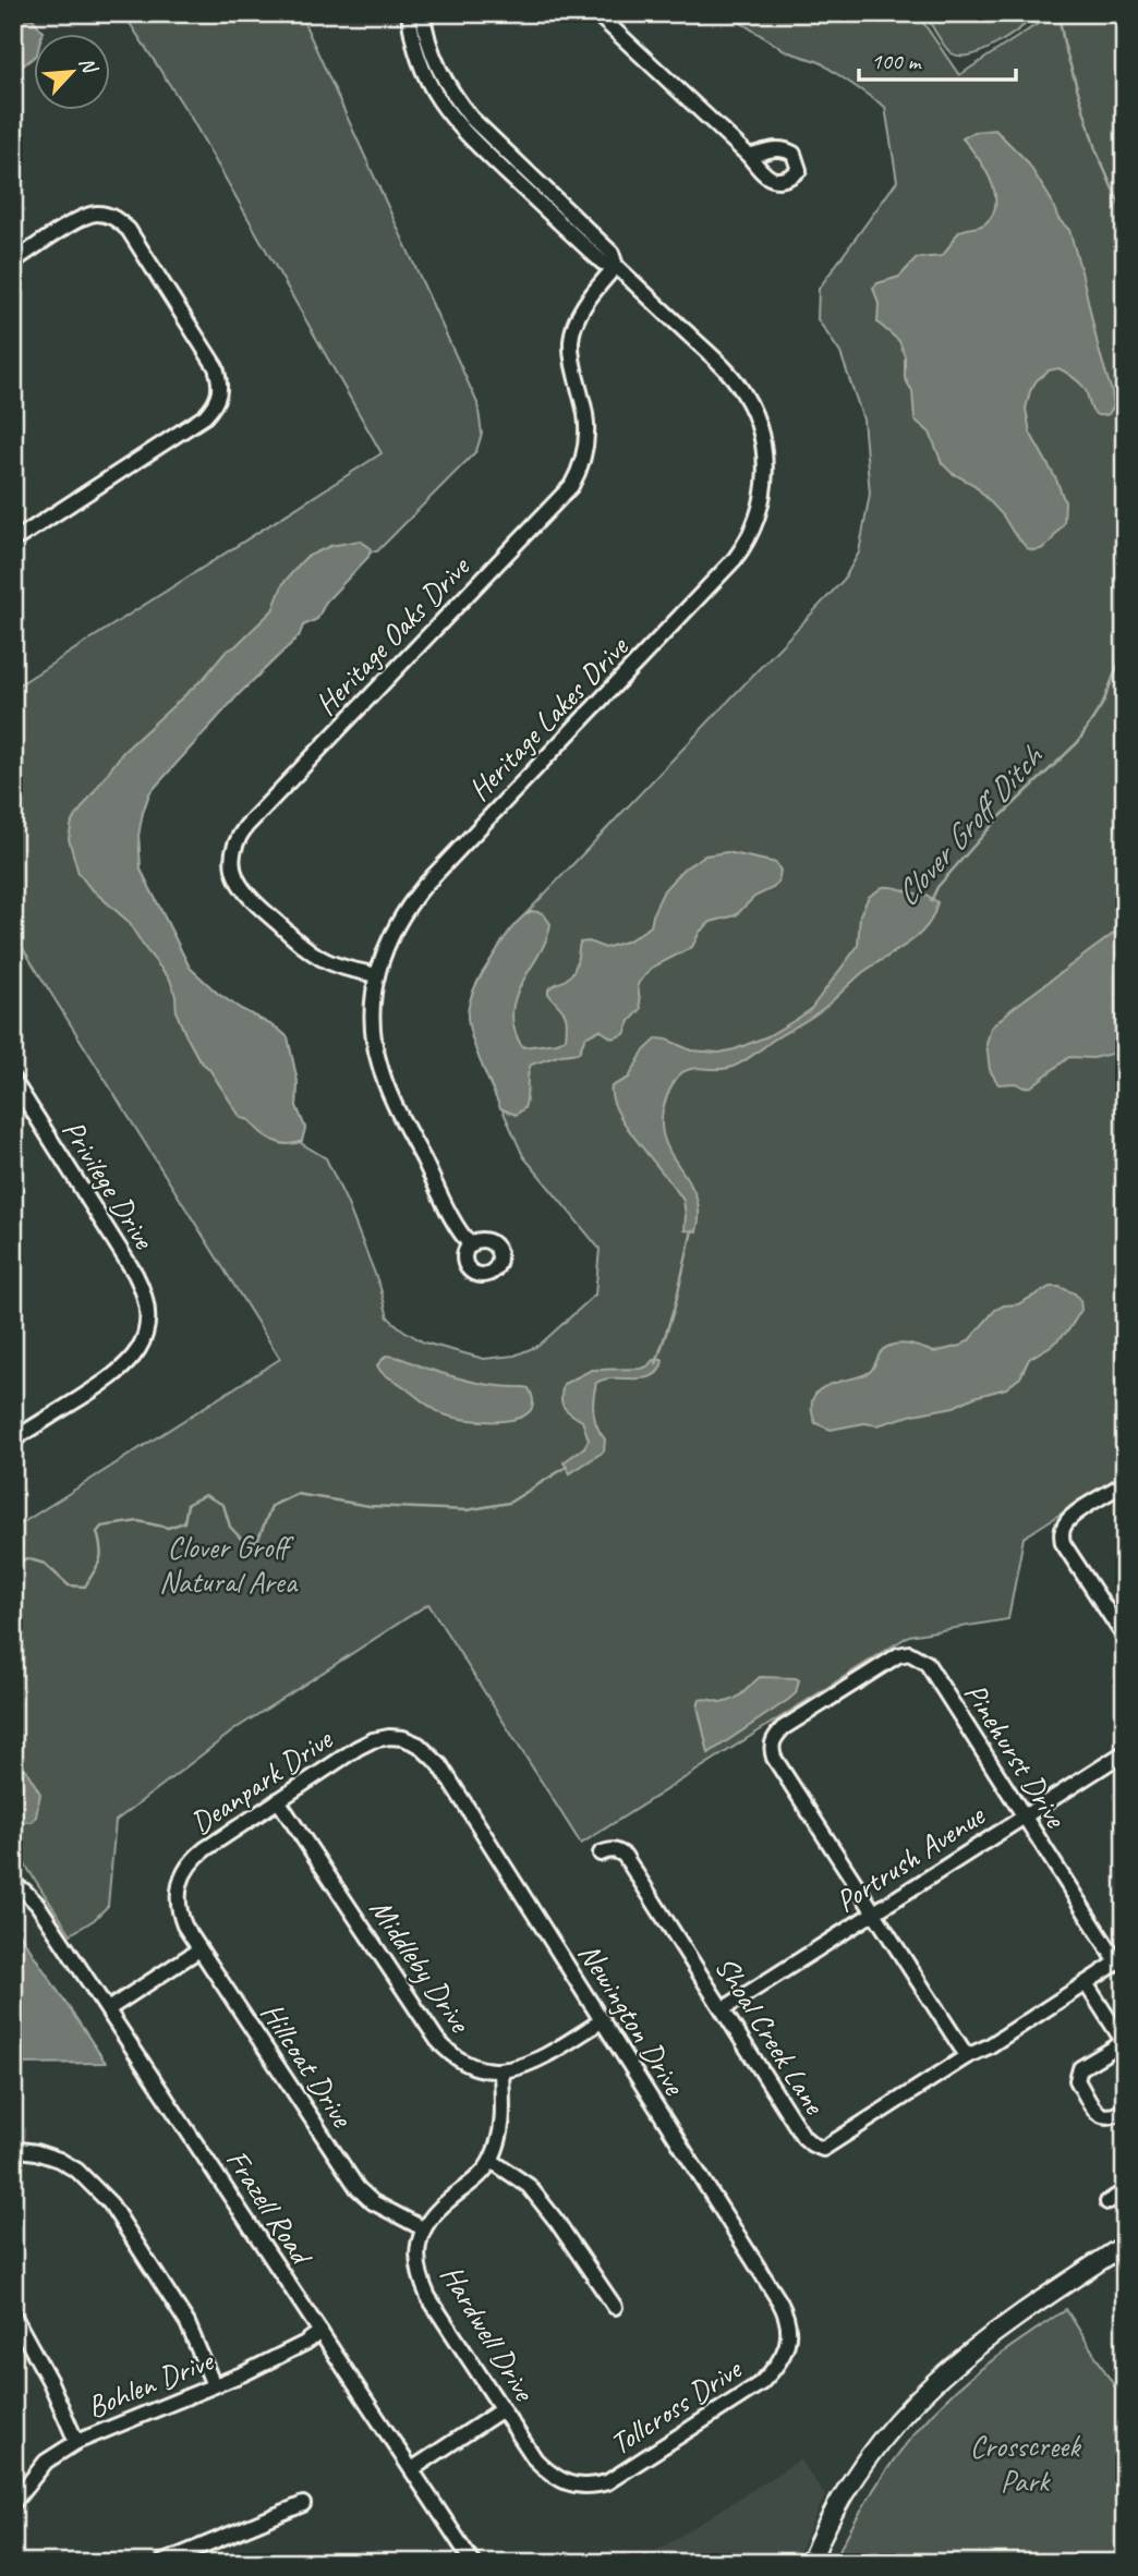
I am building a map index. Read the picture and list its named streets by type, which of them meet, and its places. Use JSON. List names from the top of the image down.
{
  "streets": {
    "street": [
      "Heritage Oaks Drive",
      "Heritage Lakes Drive",
      "Privilege Drive",
      "Pinehurst Drive",
      "Deanpark Drive",
      "Portrush Avenue",
      "Middleby Drive",
      "Newington Drive",
      "Shoal Creek Lane",
      "Hillcoat Drive",
      "Frazell Road",
      "Hardwell Drive",
      "Bohlen Drive",
      "Tollcross Drive"
    ]
  },
  "crossings": [
    ["Heritage Oaks Drive", "Heritage Lakes Drive"],
    ["Pinehurst Drive", "Portrush Avenue"],
    ["Pinehurst Drive", "Shoal Creek Lane"],
    ["Deanpark Drive", "Middleby Drive"],
    ["Deanpark Drive", "Newington Drive"],
    ["Deanpark Drive", "Hillcoat Drive"],
    ["Portrush Avenue", "Shoal Creek Lane"],
    ["Newington Drive", "Tollcross Drive"],
    ["Hillcoat Drive", "Hardwell Drive"],
    ["Frazell Road", "Bohlen Drive"],
    ["Hardwell Drive", "Tollcross Drive"]
  ],
  "water": ["Clover Groff Ditch"],
  "parks": ["Clover Groff Natural Area", "Crosscreek Park"],
  "scale_bar": "100 m",
  "north": "top right"
}
